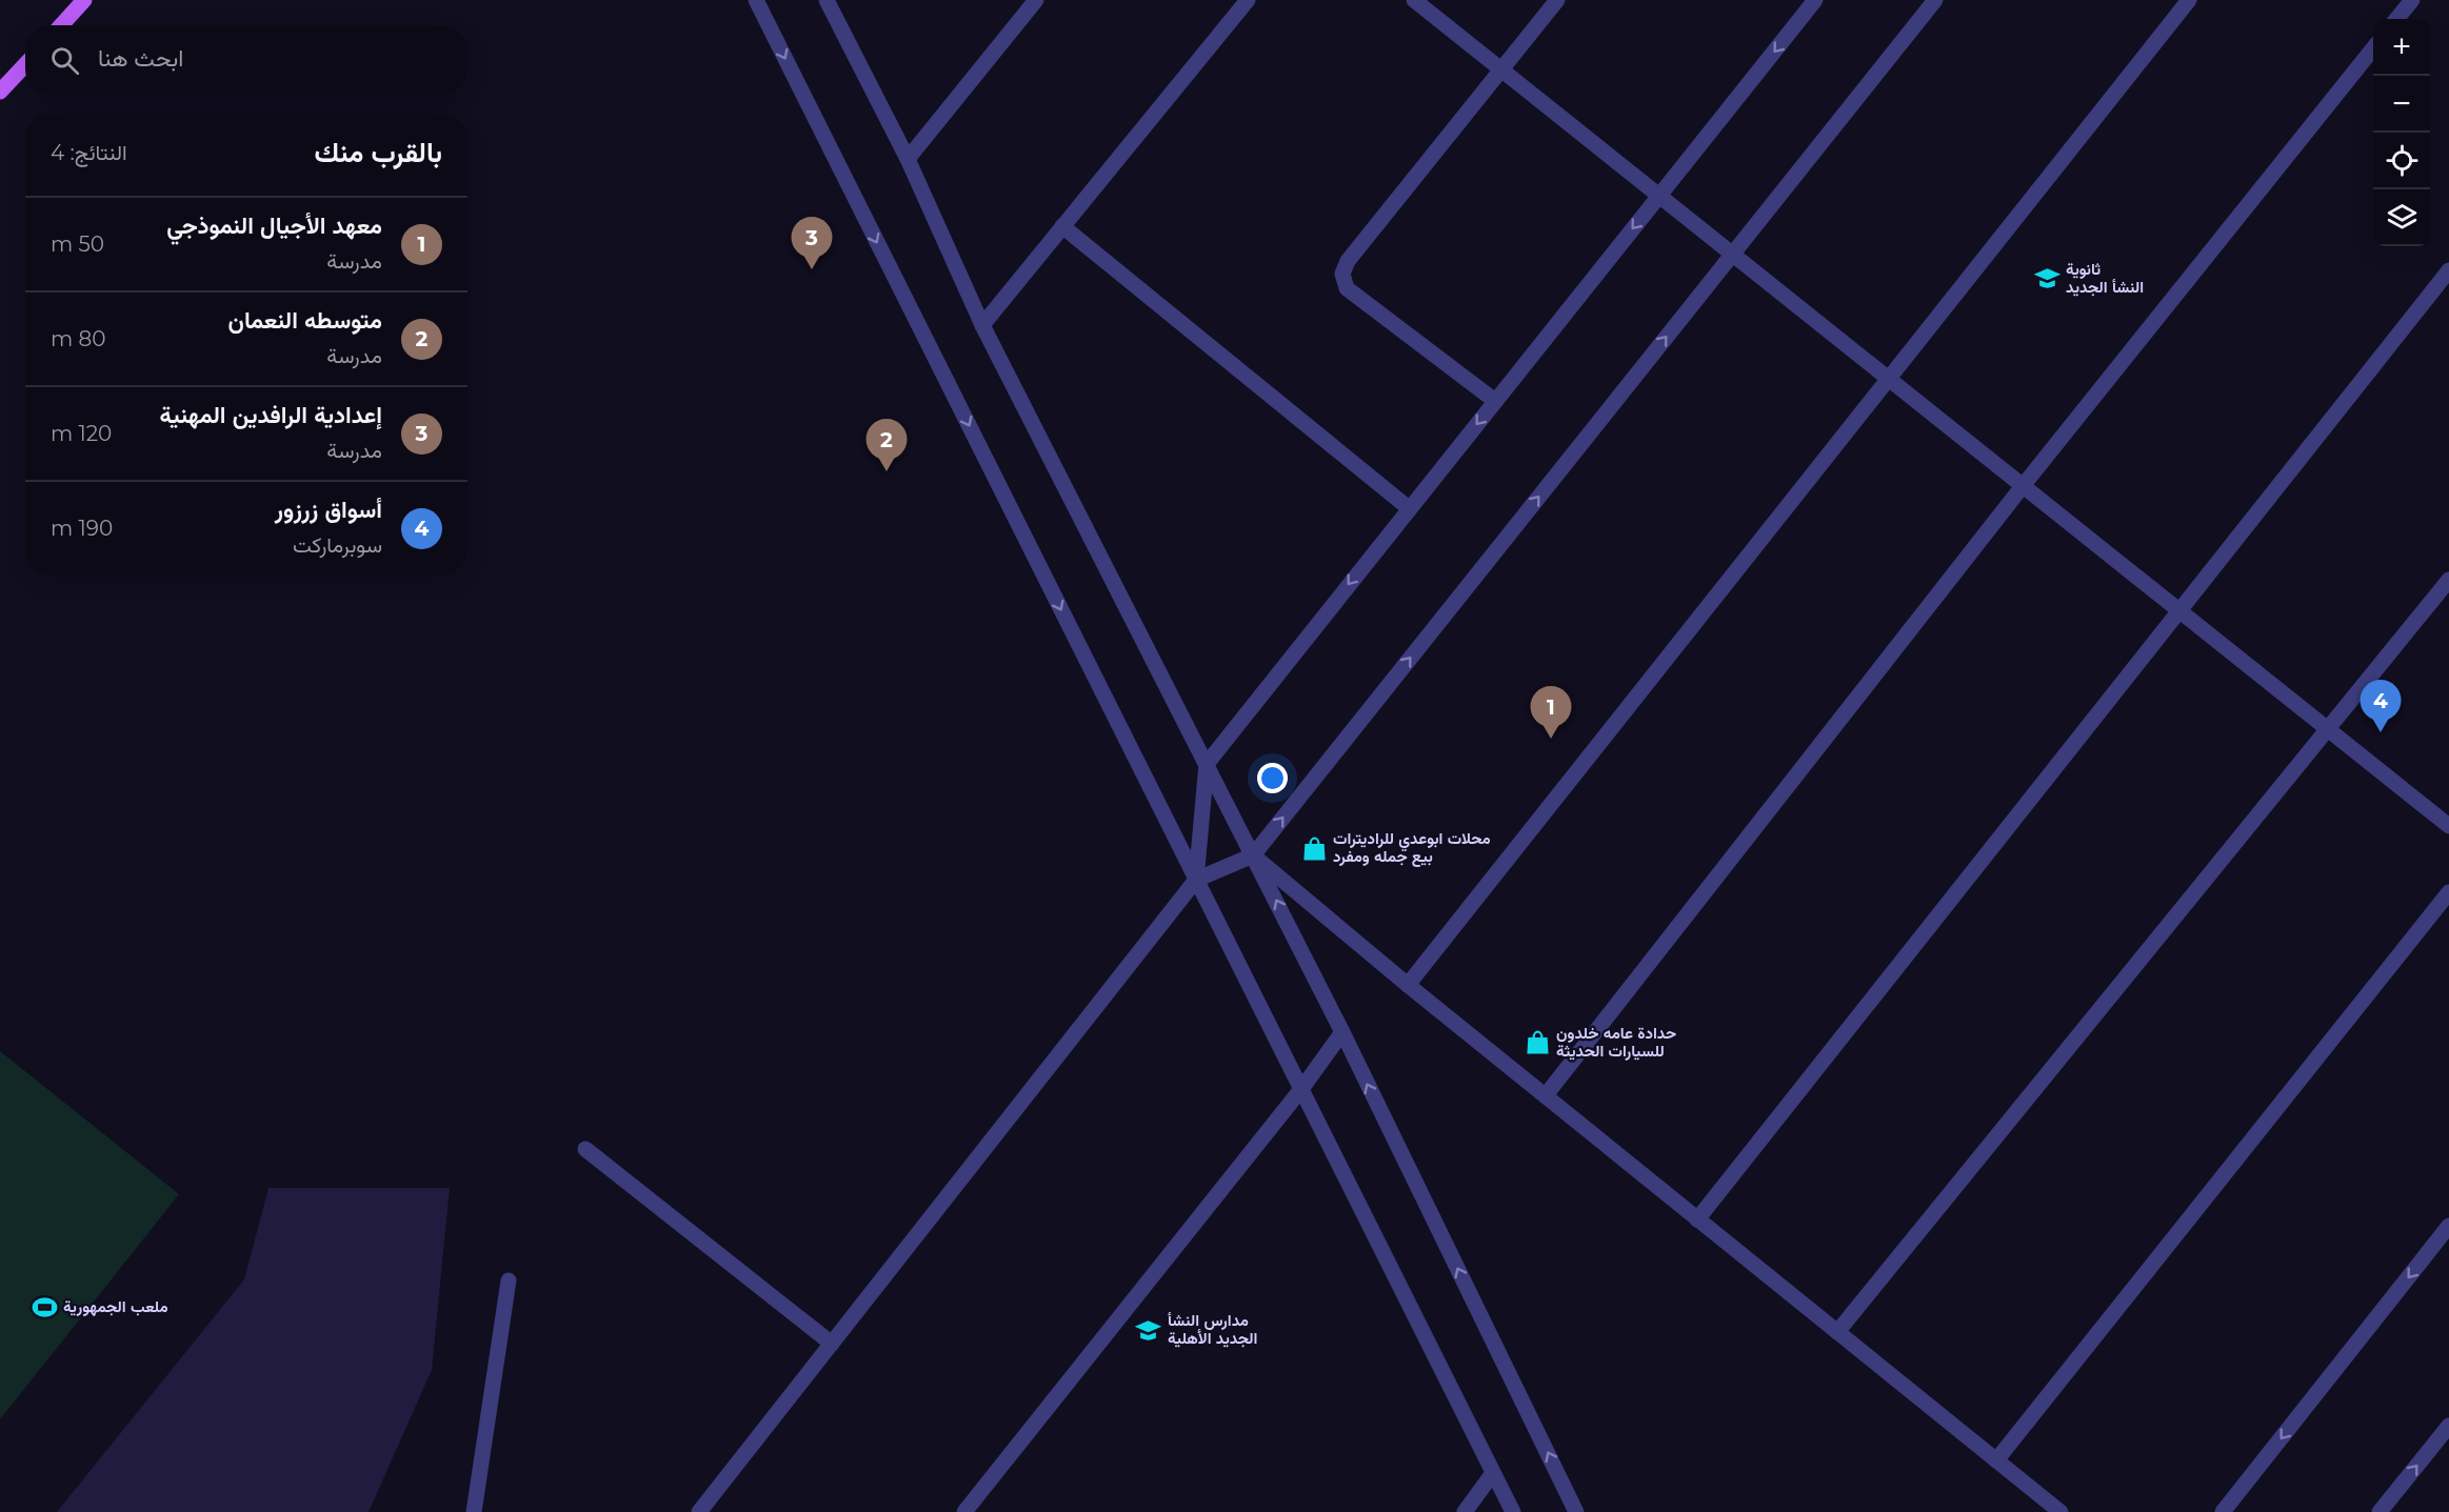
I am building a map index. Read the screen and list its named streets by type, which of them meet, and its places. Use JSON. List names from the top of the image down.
{
  "places": {
    "school or university": ["ثانوية النشأ الجديد", "مدارس النشأ الجديد الأهلية"],
    "shop": ["محلات ابوعدي للراديترات بيع جمله ومفرد", "حدادة عامه خلدون للسيارات الحديثة"],
    "sports": ["ملعب الجمهورية"]
  },
  "page": {
    "map_buttons": ["+", "−"],
    "search": "ابحث هنا",
    "heading": ["بالقرب منك", "النتائج: 4"],
    "list": [
      {
        "mark": "1",
        "name": "معهد الأجيال النموذجي",
        "note": "مدرسة",
        "value": "50 m"
      },
      {
        "mark": "2",
        "name": "متوسطه النعمان",
        "note": "مدرسة",
        "value": "80 m"
      },
      {
        "mark": "3",
        "name": "إعدادية الرافدين المهنية",
        "note": "مدرسة",
        "value": "120 m"
      },
      {
        "mark": "4",
        "name": "أسواق زرزور",
        "note": "سوبرماركت",
        "value": "190 m"
      }
    ],
    "pins": [
      "3",
      "2",
      "4",
      "1"
    ]
  }
}
